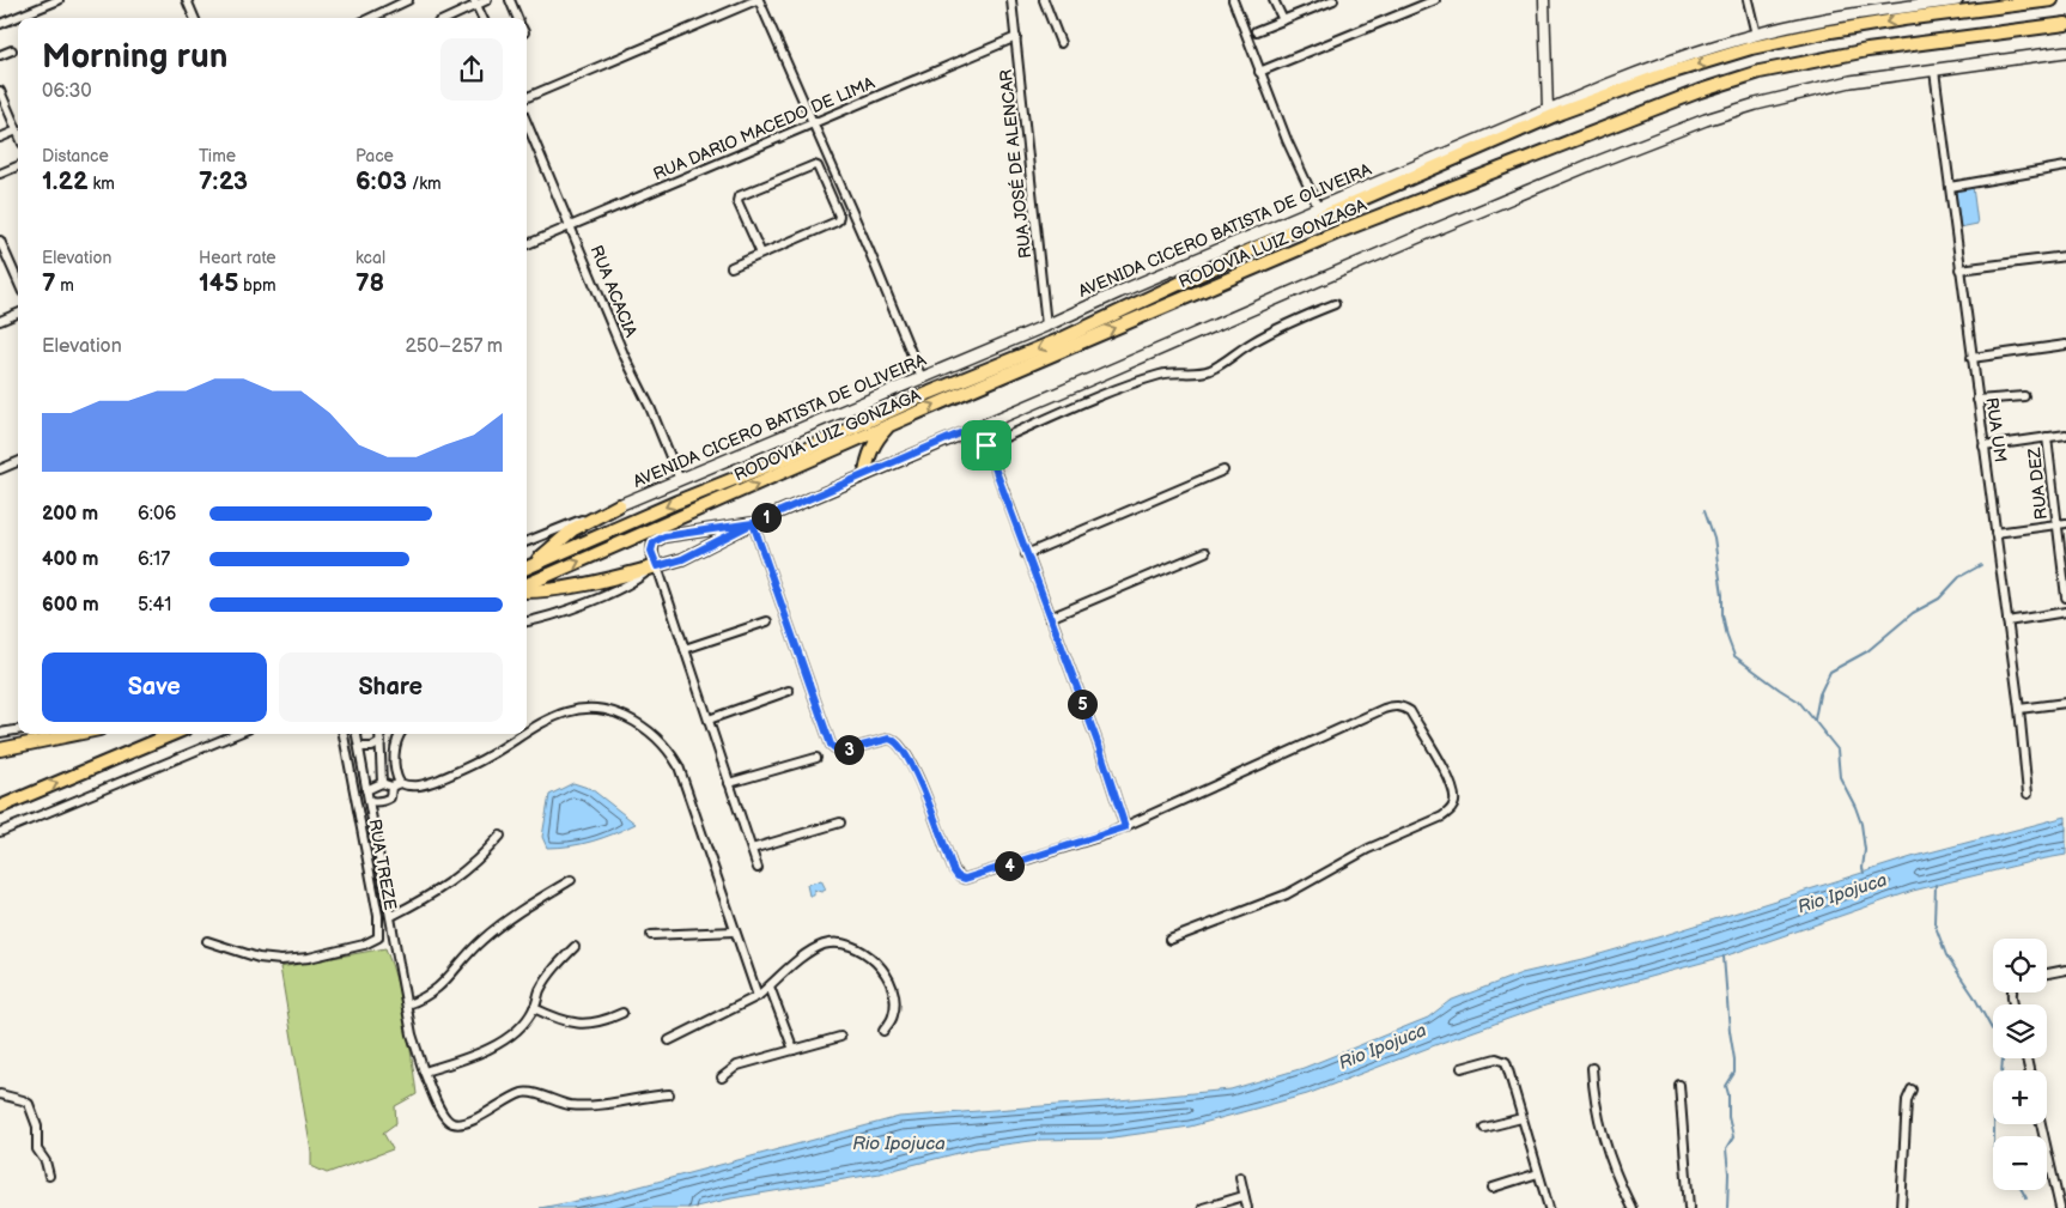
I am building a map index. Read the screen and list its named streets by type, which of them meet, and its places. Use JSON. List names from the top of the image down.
{
  "streets": {
    "highway": ["RODOVIA LUIZ GONZAGA"],
    "main road": ["AVENIDA CICERO BATISTA DE OLIVEIRA"],
    "street": [
      "RUA DARIO MACEDO DE LIMA",
      "RUA JOSÉ DE ALENCAR",
      "RUA ACACIA",
      "RUA UM",
      "RUA DEZ",
      "RUA TREZE"
    ]
  },
  "crossings": [
    ["RUA DARIO MACEDO DE LIMA", "RUA JOSÉ DE ALENCAR"],
    ["RUA DARIO MACEDO DE LIMA", "RUA ACACIA"],
    ["RUA JOSÉ DE ALENCAR", "AVENIDA CICERO BATISTA DE OLIVEIRA"],
    ["AVENIDA CICERO BATISTA DE OLIVEIRA", "RUA ACACIA"]
  ],
  "water": ["Rio Ipojuca"],
  "page": {
    "heading": ["Morning run", "06:30"],
    "stats": [
      ["Distance", "1.22 km"],
      ["Time", "7:23"],
      ["Pace", "6:03 /km"],
      ["Elevation", "7 m"],
      ["Heart rate", "145 bpm"],
      ["kcal", "78"]
    ],
    "chart": ["Elevation", "250–257 m"],
    "list": [
      {
        "name": "200 m",
        "note": "6:06"
      },
      {
        "name": "400 m",
        "note": "6:17"
      },
      {
        "name": "600 m",
        "note": "5:41"
      }
    ],
    "pins": [
      "1",
      "5",
      "3",
      "4"
    ],
    "buttons": ["Save", "Share"],
    "map_buttons": ["+", "−"]
  }
}
